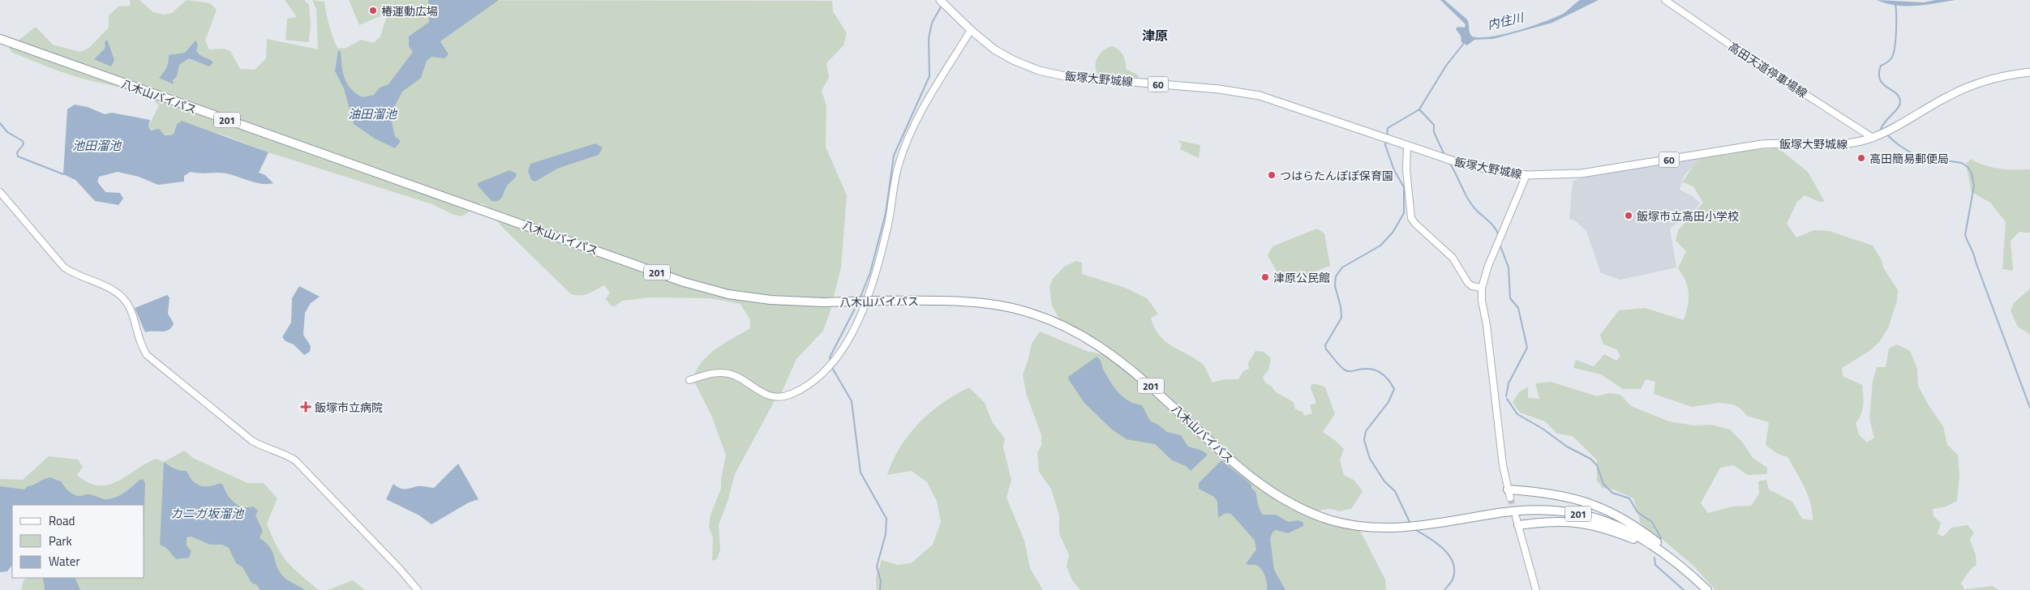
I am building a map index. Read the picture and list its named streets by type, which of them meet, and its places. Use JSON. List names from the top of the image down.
{
  "streets": {
    "highway": ["八木山バイパス", "201"],
    "main road": ["飯塚大野城線", "60"],
    "street": ["高田天道停車場線"]
  },
  "crossings": [
    ["高田天道停車場線", "飯塚大野城線"]
  ],
  "districts": ["津原"],
  "water": [
    "内住川",
    "油田溜池",
    "池田溜池",
    "カニガ坂溜池"
  ],
  "places": {
    "other": [
      "椿運動広場",
      "高田簡易郵便局",
      "つはらたんぽぽ保育園",
      "飯塚市立高田小学校",
      "津原公民館"
    ],
    "health": ["飯塚市立病院"]
  },
  "legend": ["Road", "Park", "Water"]
}
